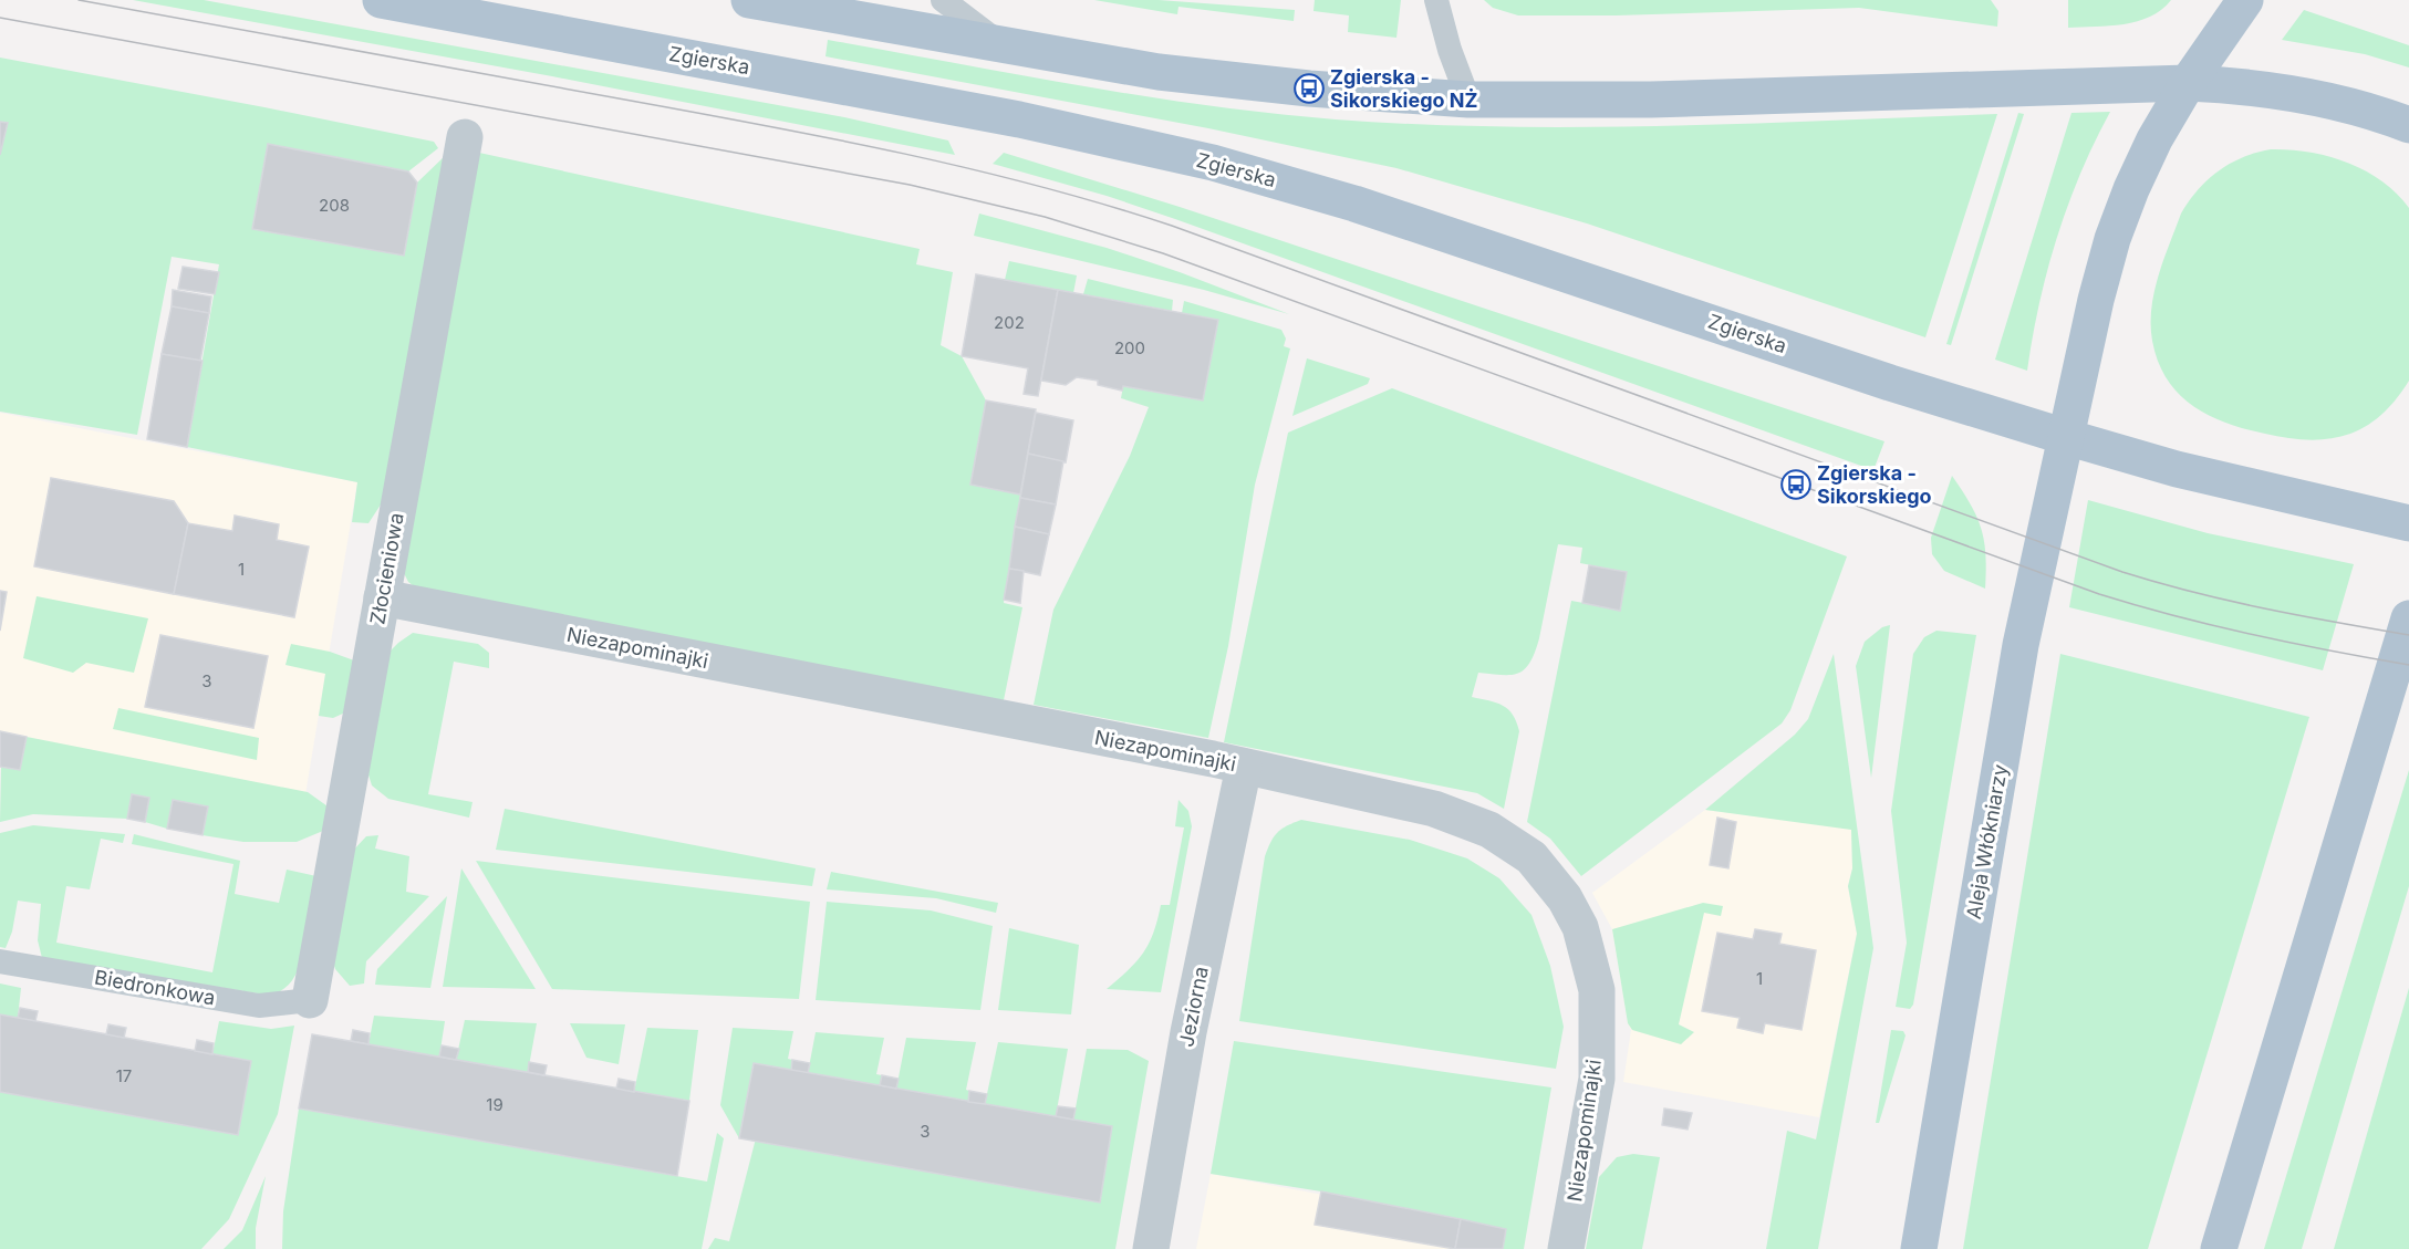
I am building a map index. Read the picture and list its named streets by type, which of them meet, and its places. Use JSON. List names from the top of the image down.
{
  "streets": {
    "main road": ["Zgierska", "Aleja Włókniarzy"],
    "street": ["Złocieniowa", "Niezapominajki", "Jeziorna"],
    "lane": ["Biedronkowa"]
  },
  "crossings": [
    ["Zgierska", "Aleja Włókniarzy"],
    ["Złocieniowa", "Niezapominajki"],
    ["Złocieniowa", "Biedronkowa"],
    ["Niezapominajki", "Jeziorna"]
  ],
  "places": {
    "bus stop": ["Zgierska - Sikorskiego NŻ", "Zgierska - Sikorskiego"]
  },
  "house_numbers": [
    "208",
    "202",
    "200",
    "1",
    "3",
    "1",
    "17",
    "19",
    "3"
  ]
}
